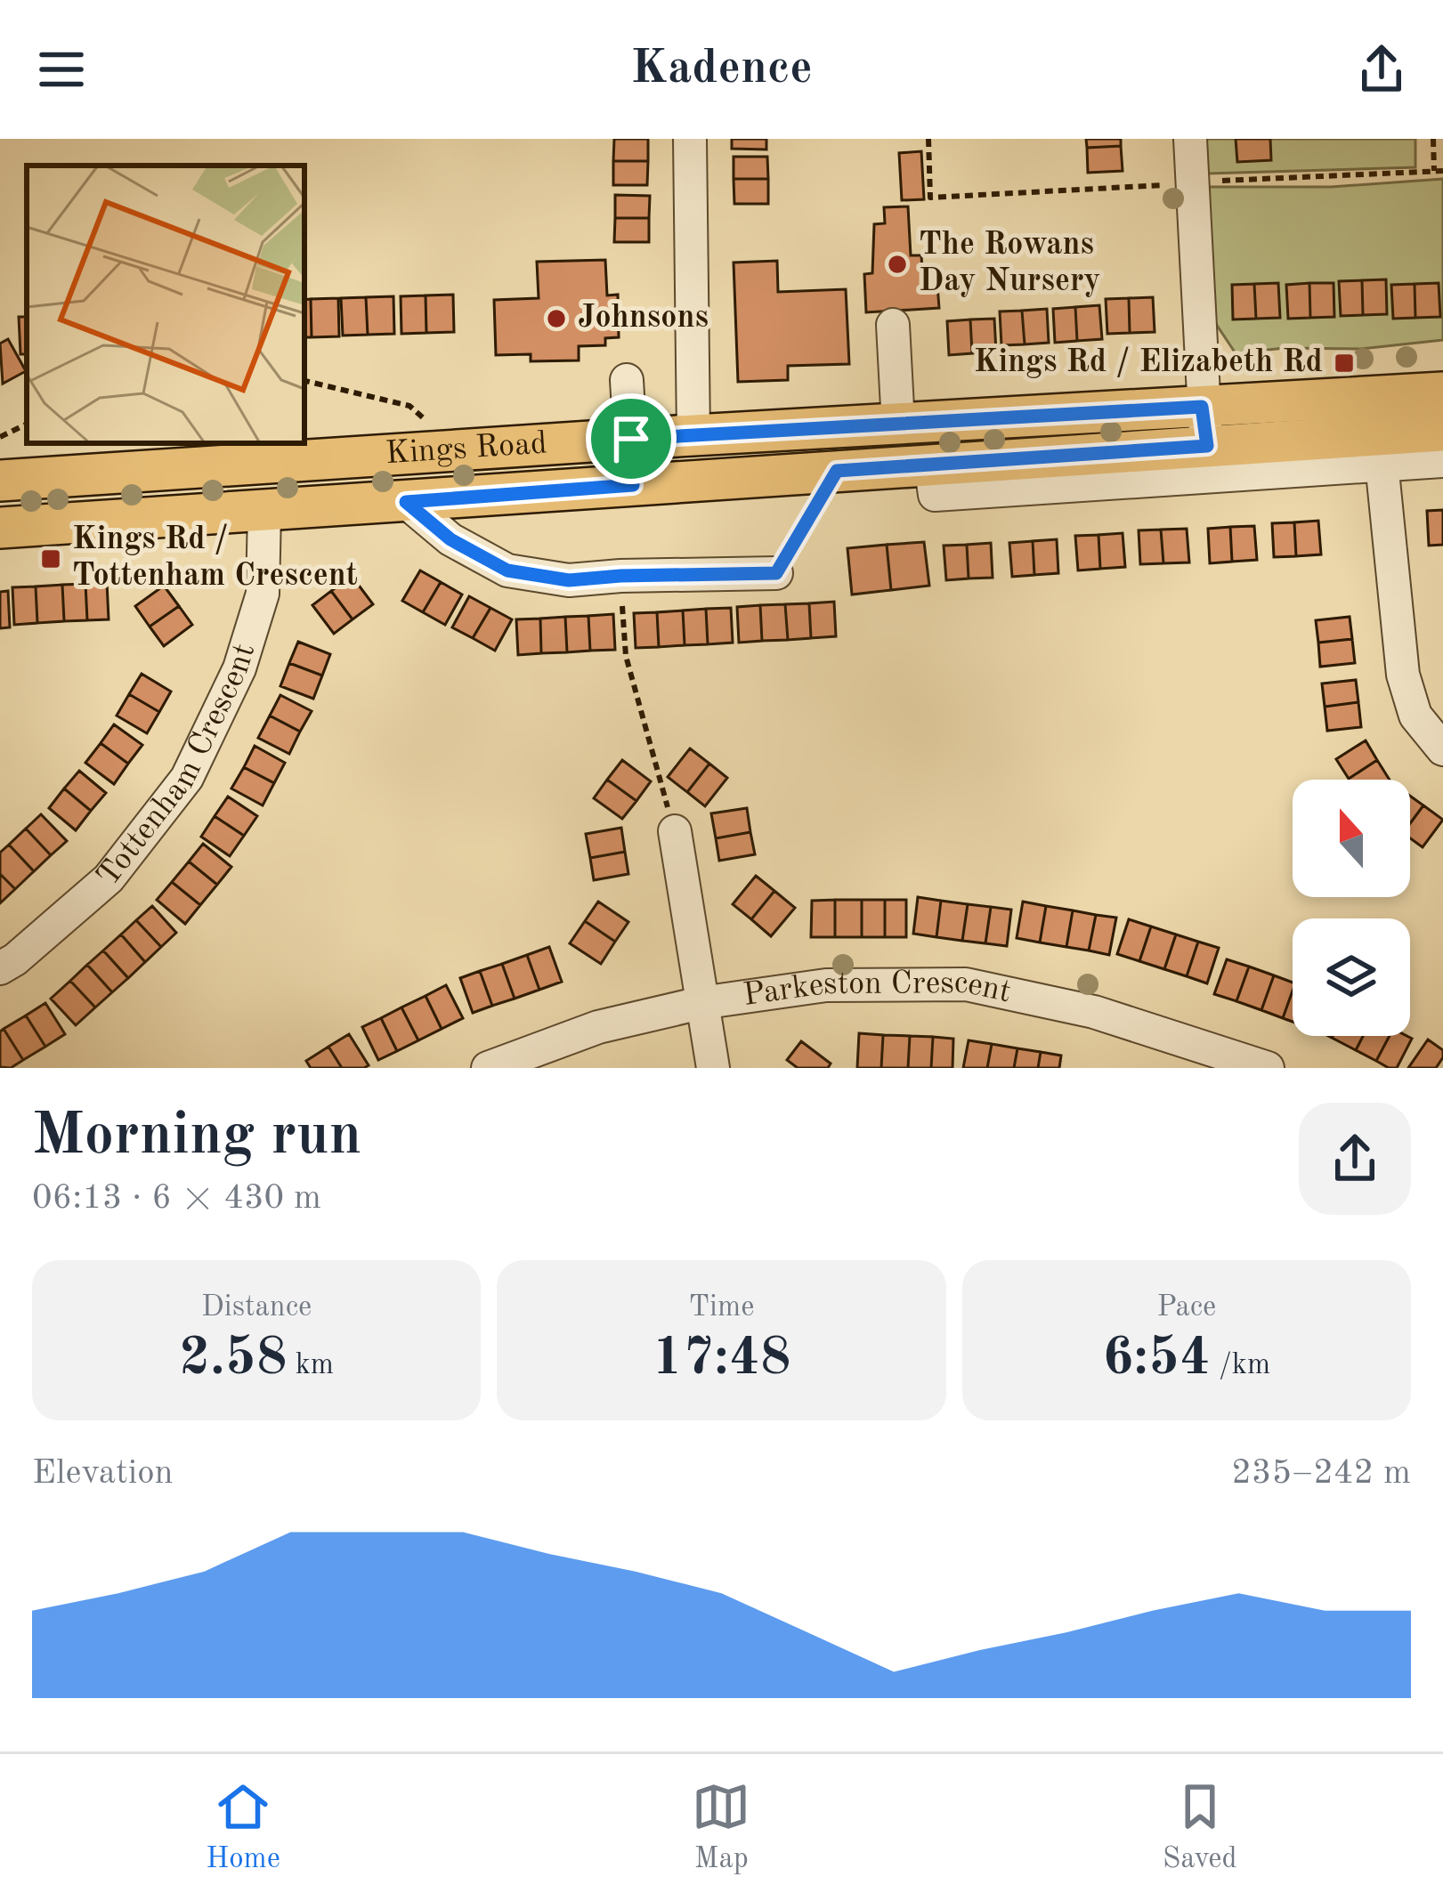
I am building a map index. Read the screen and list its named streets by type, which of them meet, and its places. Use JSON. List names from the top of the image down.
{
  "streets": {
    "main road": ["Kings Road"],
    "street": ["Tottenham Crescent", "Parkeston Crescent"]
  },
  "crossings": [
    ["Kings Road", "Tottenham Crescent"]
  ],
  "places": {
    "other": ["The Rowans Day Nursery", "Johnsons"],
    "transit": ["Kings Rd / Elizabeth Rd", "Kings Rd / Tottenham Crescent"]
  },
  "north": "top",
  "page": {
    "header": "Kadence",
    "heading": ["Morning run", "06:13 · 6 × 430 m"],
    "stats": [
      ["Distance", "2.58 km"],
      ["Time", "17:48"],
      ["Pace", "6:54 /km"]
    ],
    "chart": ["Elevation", "235–242 m"],
    "tabs": ["Home", "Map", "Saved"]
  }
}
